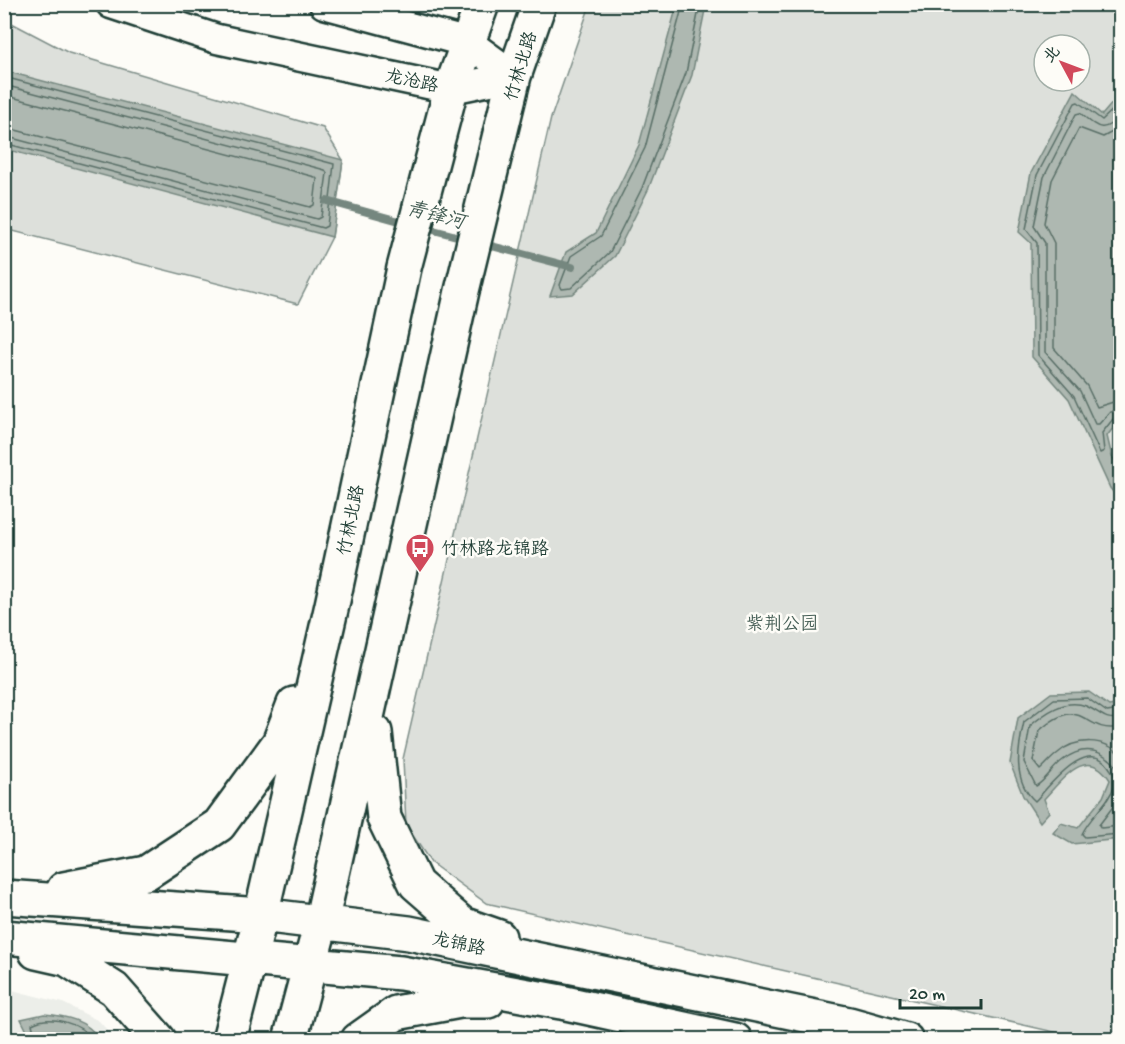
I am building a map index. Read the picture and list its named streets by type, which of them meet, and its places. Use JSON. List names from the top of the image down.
{
  "streets": {
    "main road": ["竹林北路", "龙锦路"],
    "street": ["龙沧路"]
  },
  "crossings": [
    ["竹林北路", "龙沧路"],
    ["竹林北路", "龙锦路"]
  ],
  "water": ["青锋河"],
  "parks": ["紫荆公园"],
  "places": {
    "bus stop": ["竹林路龙锦路"]
  },
  "scale_bar": "20 m",
  "north": "top left"
}
